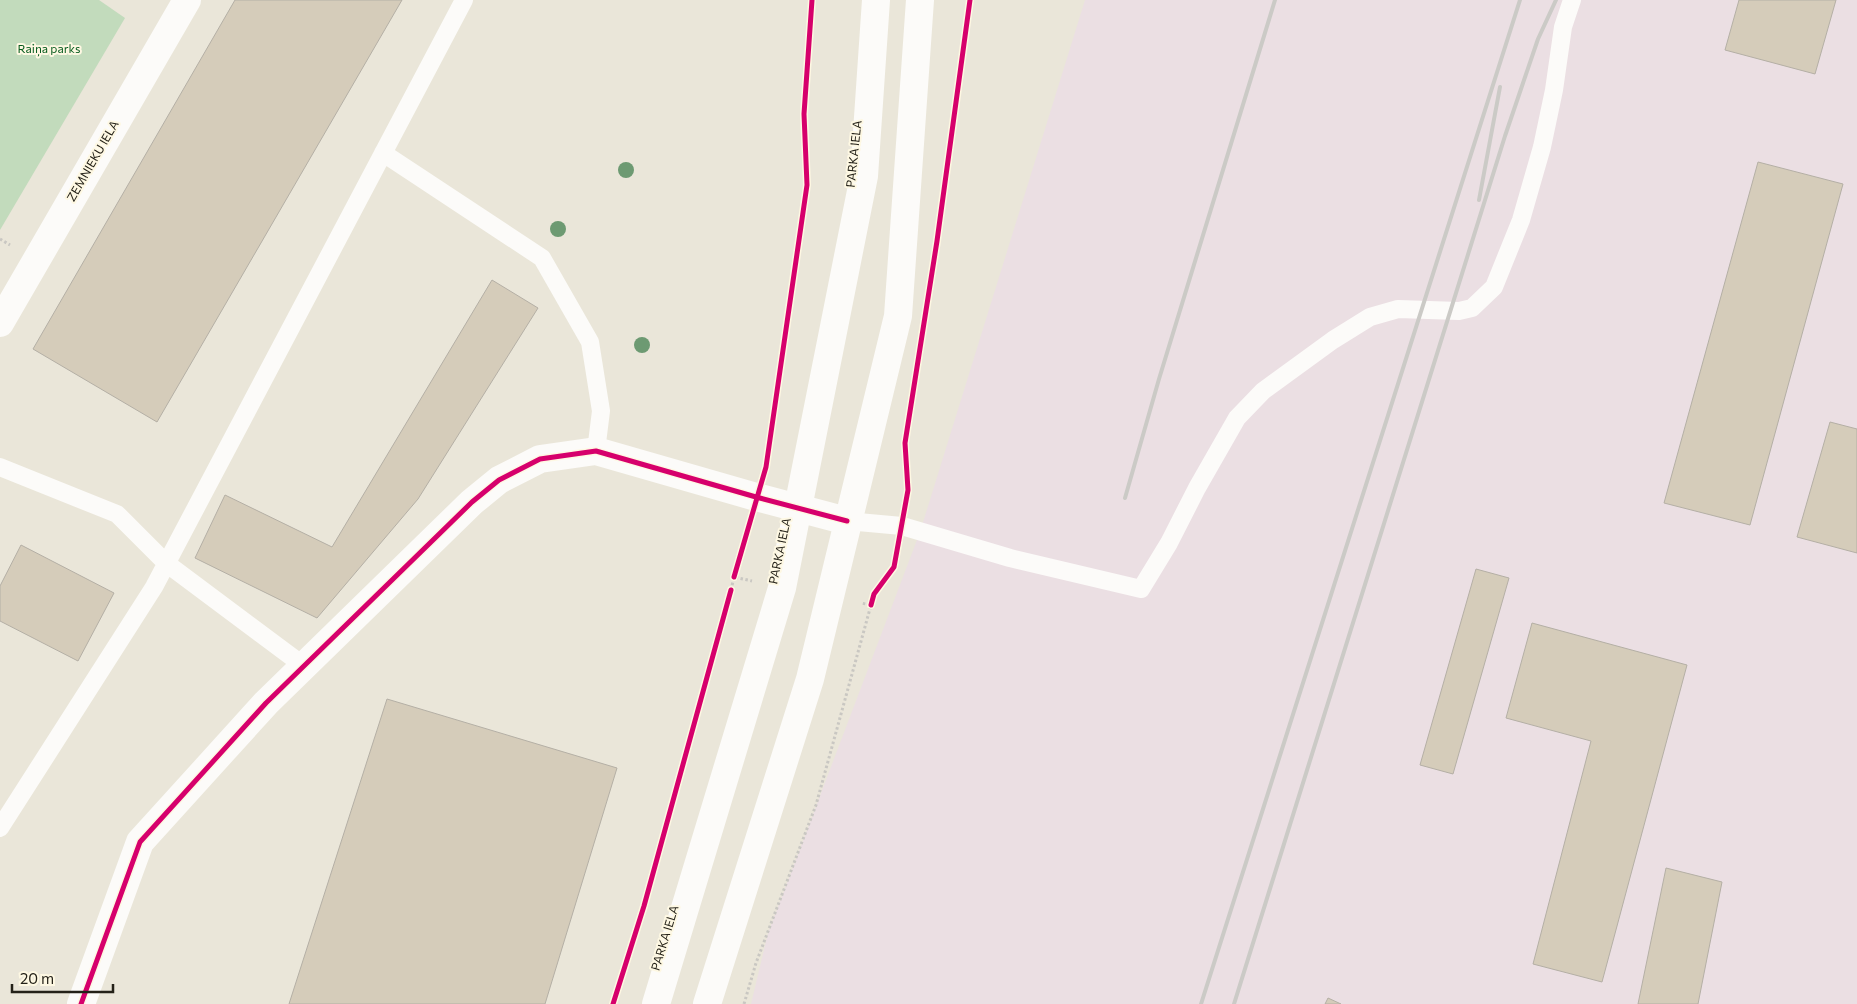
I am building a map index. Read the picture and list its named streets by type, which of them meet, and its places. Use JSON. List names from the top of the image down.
{
  "streets": {
    "main road": ["PARKA IELA", "ZEMNIEKU IELA"]
  },
  "parks": ["Raiņa parks"],
  "scale_bar": "20 m"
}
